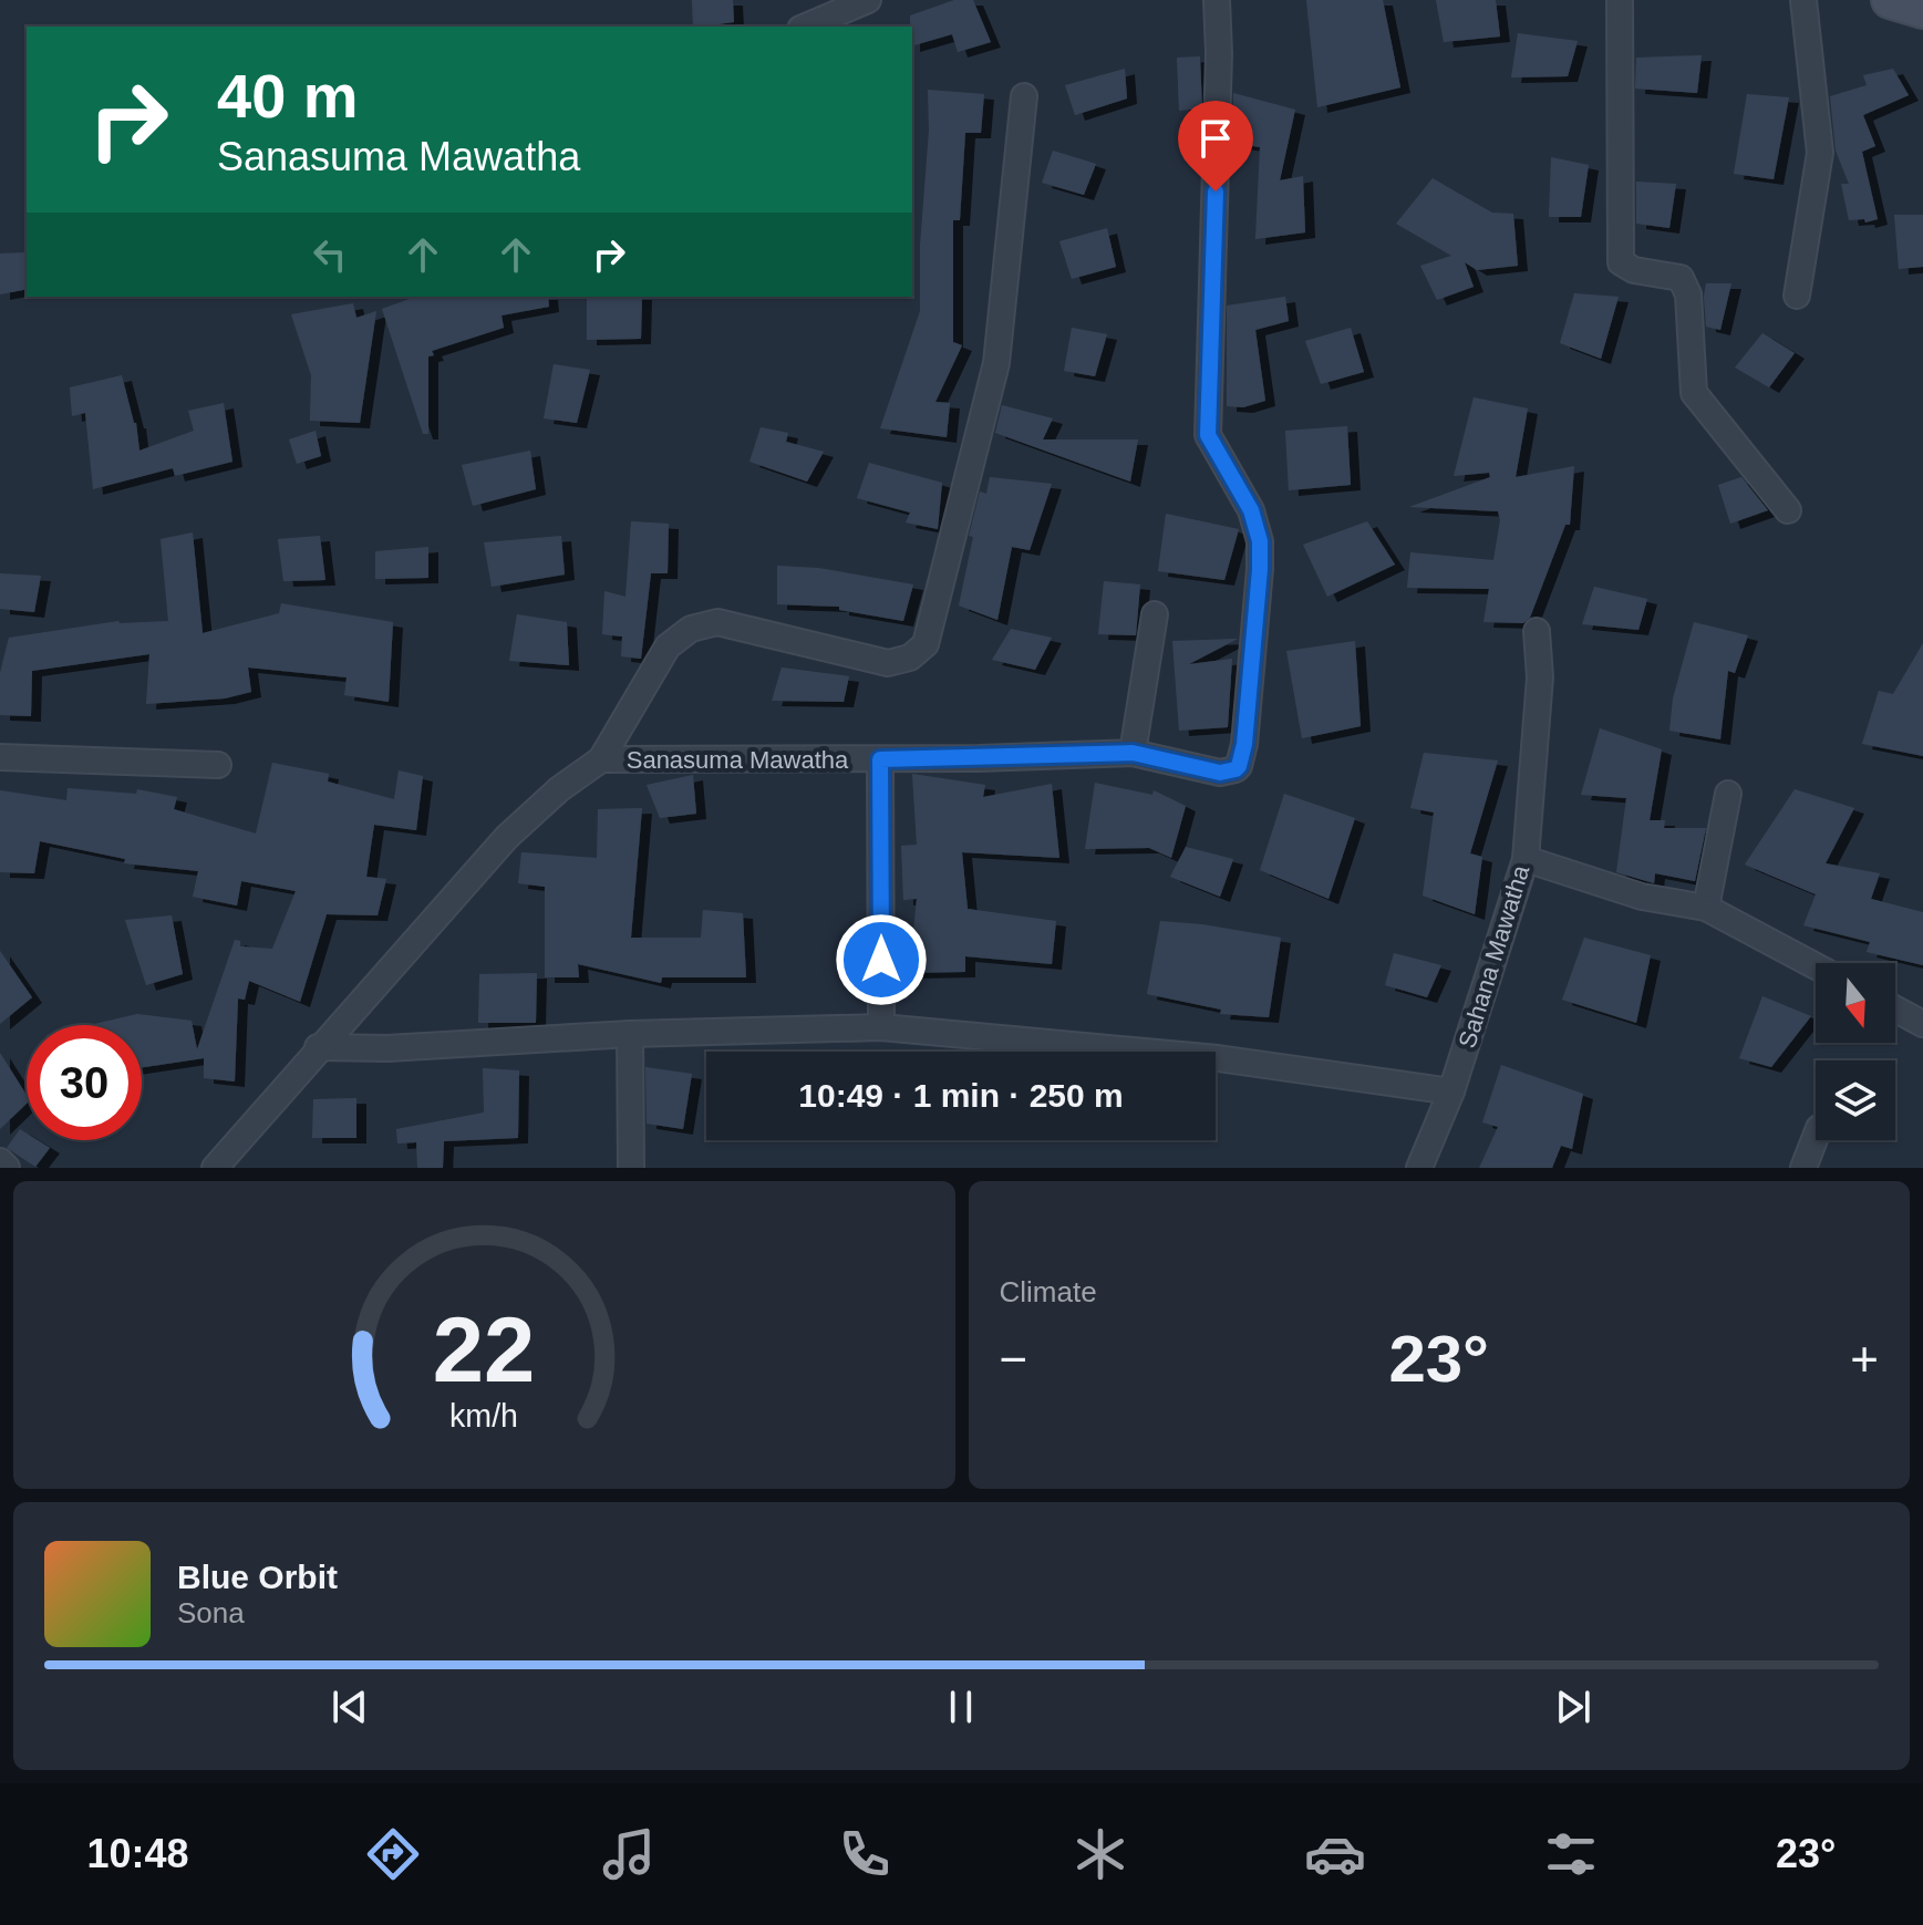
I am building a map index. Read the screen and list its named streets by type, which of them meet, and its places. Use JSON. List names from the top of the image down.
{
  "streets": {
    "street": ["Sanasuma Mawatha", "Sahana Mawatha"]
  },
  "north": "bottom",
  "page": {
    "turn": ["40 m", "Sanasuma Mawatha"],
    "limit": "30",
    "trip": "10:49 · 1 min · 250 m",
    "tile": "Climate",
    "heat": ["−", "23°", "+"],
    "song": ["Blue Orbit", "Sona"],
    "tabs": ["10:48", "23°"],
    "gauge": ["22", "km/h"]
  }
}
